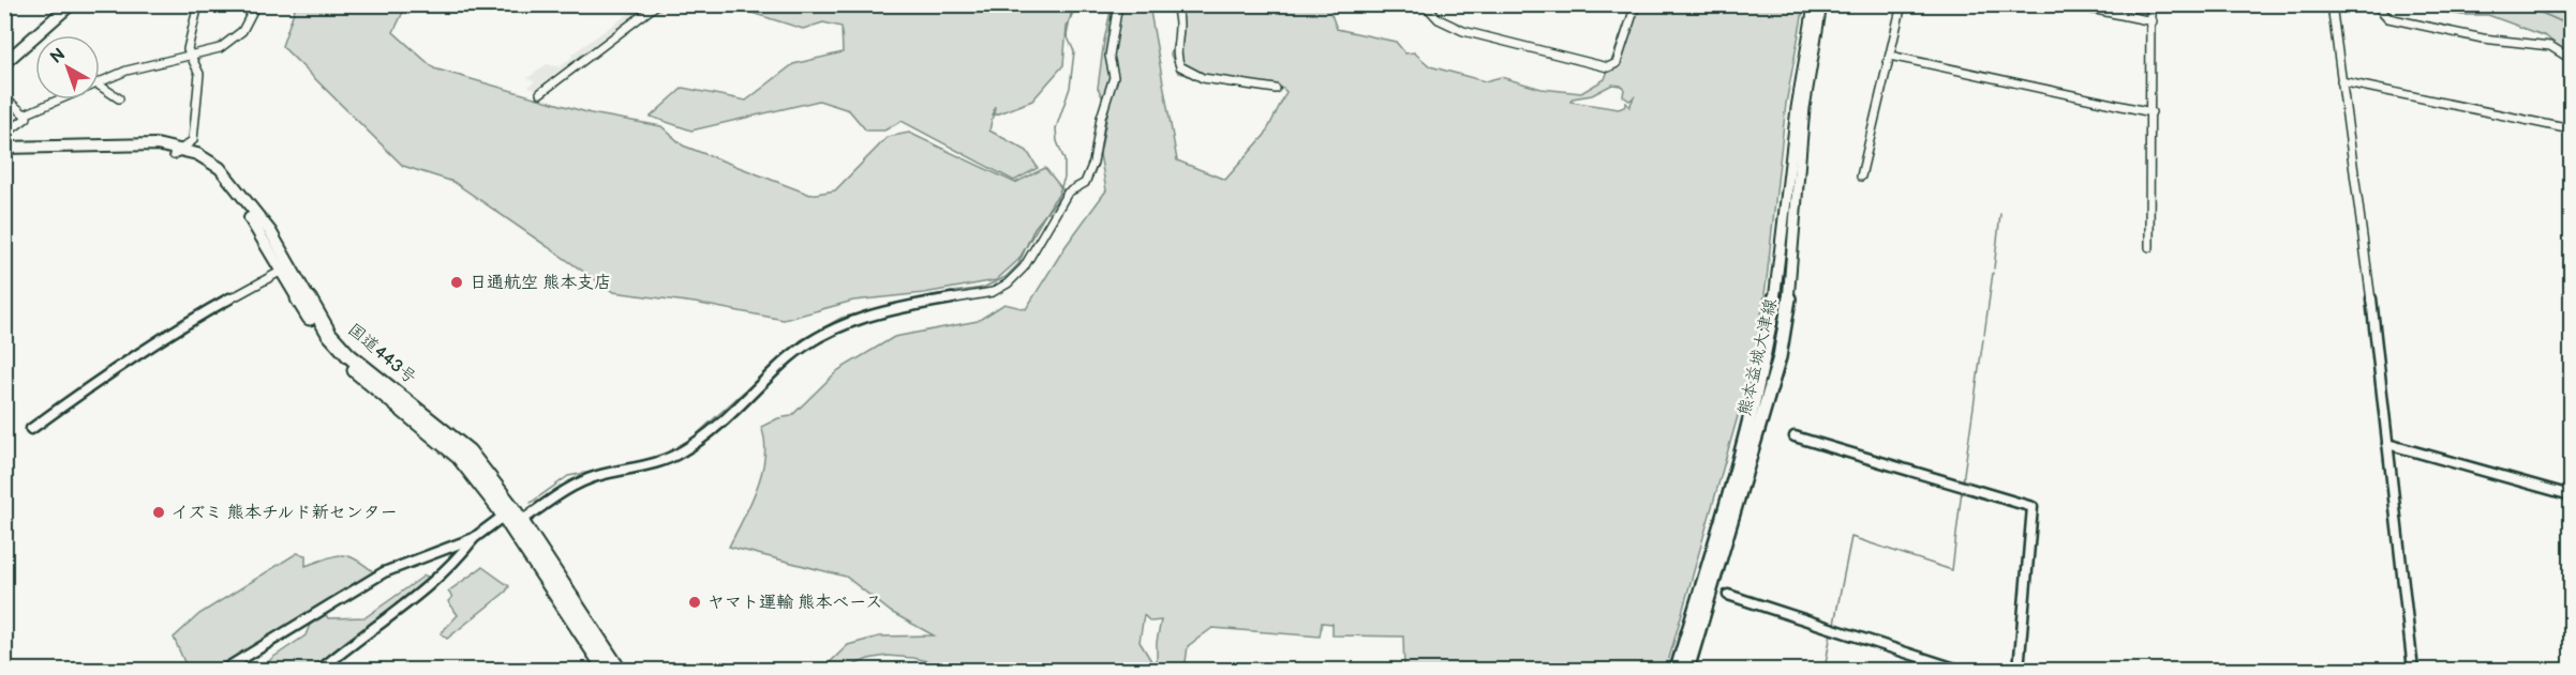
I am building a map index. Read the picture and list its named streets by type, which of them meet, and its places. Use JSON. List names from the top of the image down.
{
  "streets": {
    "highway": ["国道443号"],
    "main road": ["熊本益城大津線"]
  },
  "places": ["日通航空 熊本支店", "イズミ 熊本チルド新センター", "ヤマト運輸 熊本ベース"],
  "north": "top left"
}
